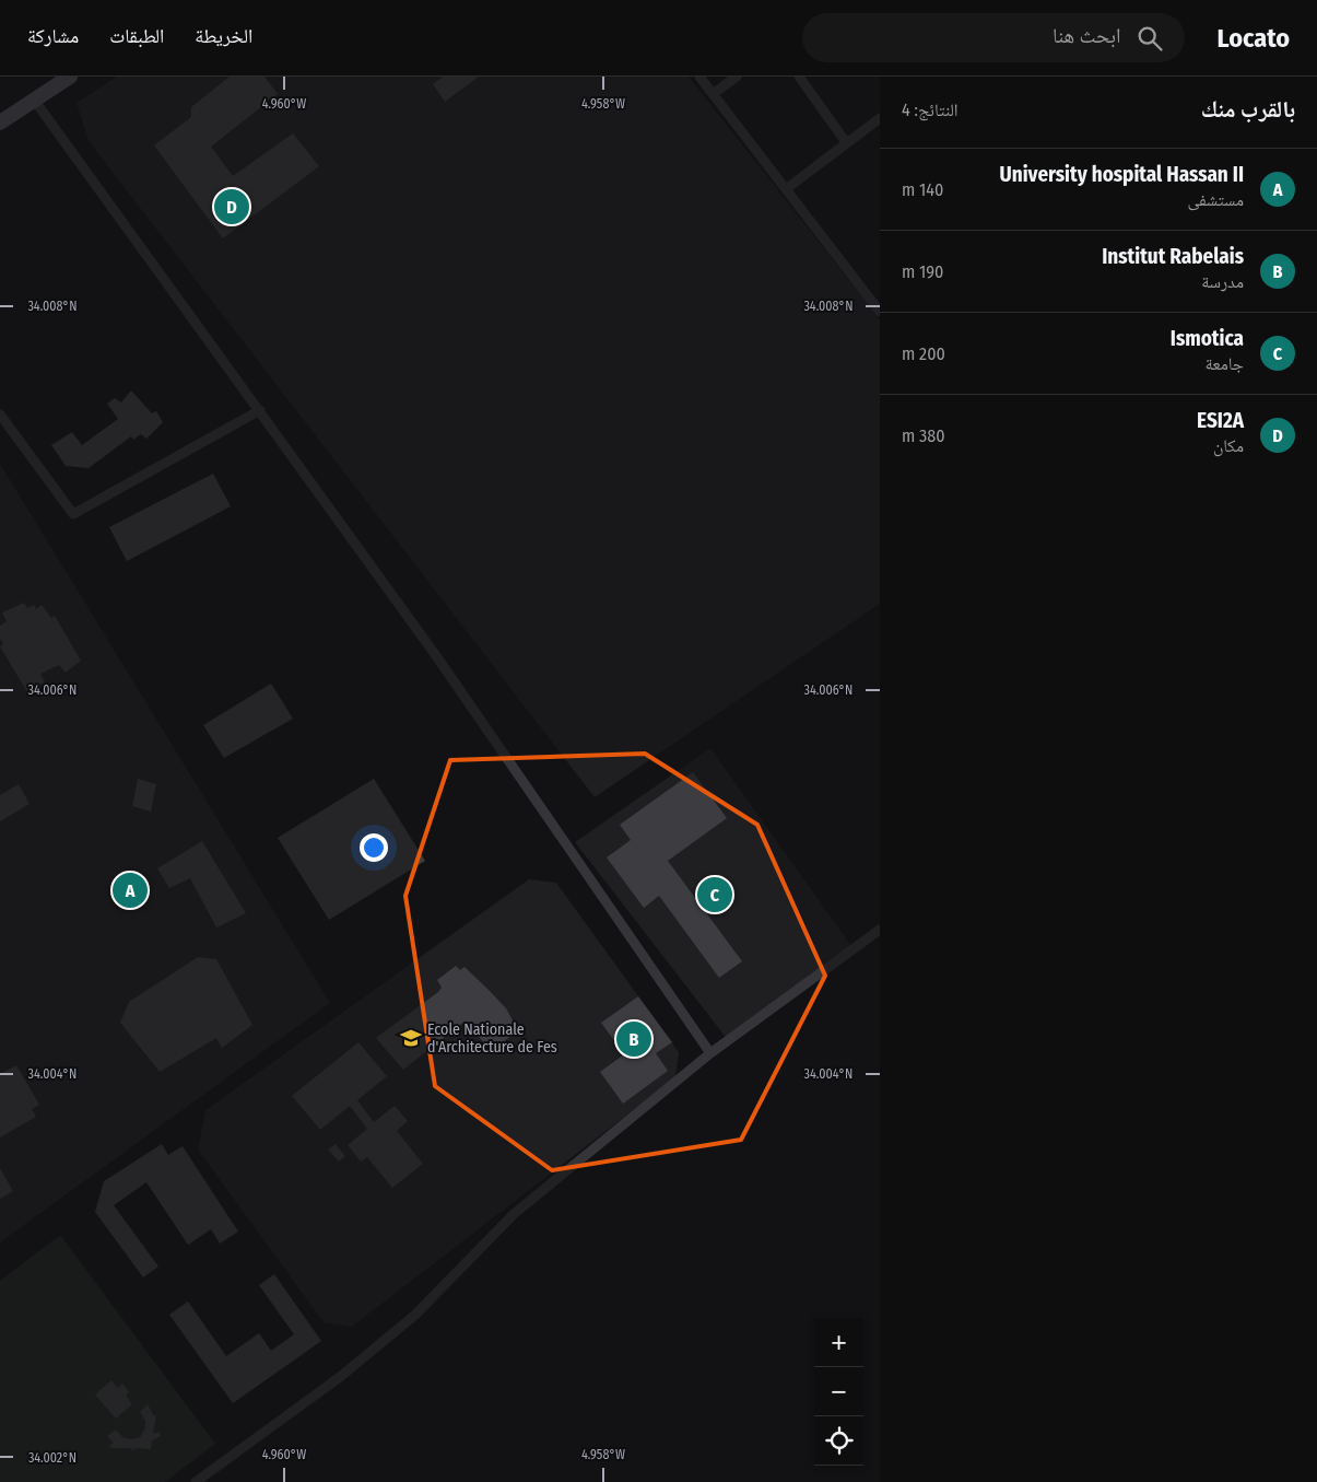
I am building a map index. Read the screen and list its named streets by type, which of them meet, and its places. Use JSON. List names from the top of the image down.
{
  "places": {
    "school or university": ["Ecole Nationale d'Architecture de Fes"]
  },
  "page": {
    "header": "Locato",
    "search": "ابحث هنا",
    "nav": ["الخريطة", "الطبقات", "مشاركة"],
    "heading": ["بالقرب منك", "النتائج: 4"],
    "list": [
      {
        "mark": "A",
        "name": "University hospital Hassan II",
        "note": "مستشفى",
        "value": "140 m"
      },
      {
        "mark": "B",
        "name": "Institut Rabelais",
        "note": "مدرسة",
        "value": "190 m"
      },
      {
        "mark": "C",
        "name": "Ismotica",
        "note": "جامعة",
        "value": "200 m"
      },
      {
        "mark": "D",
        "name": "ESI2A",
        "note": "مكان",
        "value": "380 m"
      }
    ],
    "pins": [
      "D",
      "A",
      "C",
      "B"
    ],
    "map_buttons": ["+", "−"]
  },
  "coordinates": [
    "4.960°W",
    "4.958°W",
    "34.008°N",
    "34.006°N",
    "34.004°N",
    "34.002°N"
  ]
}
